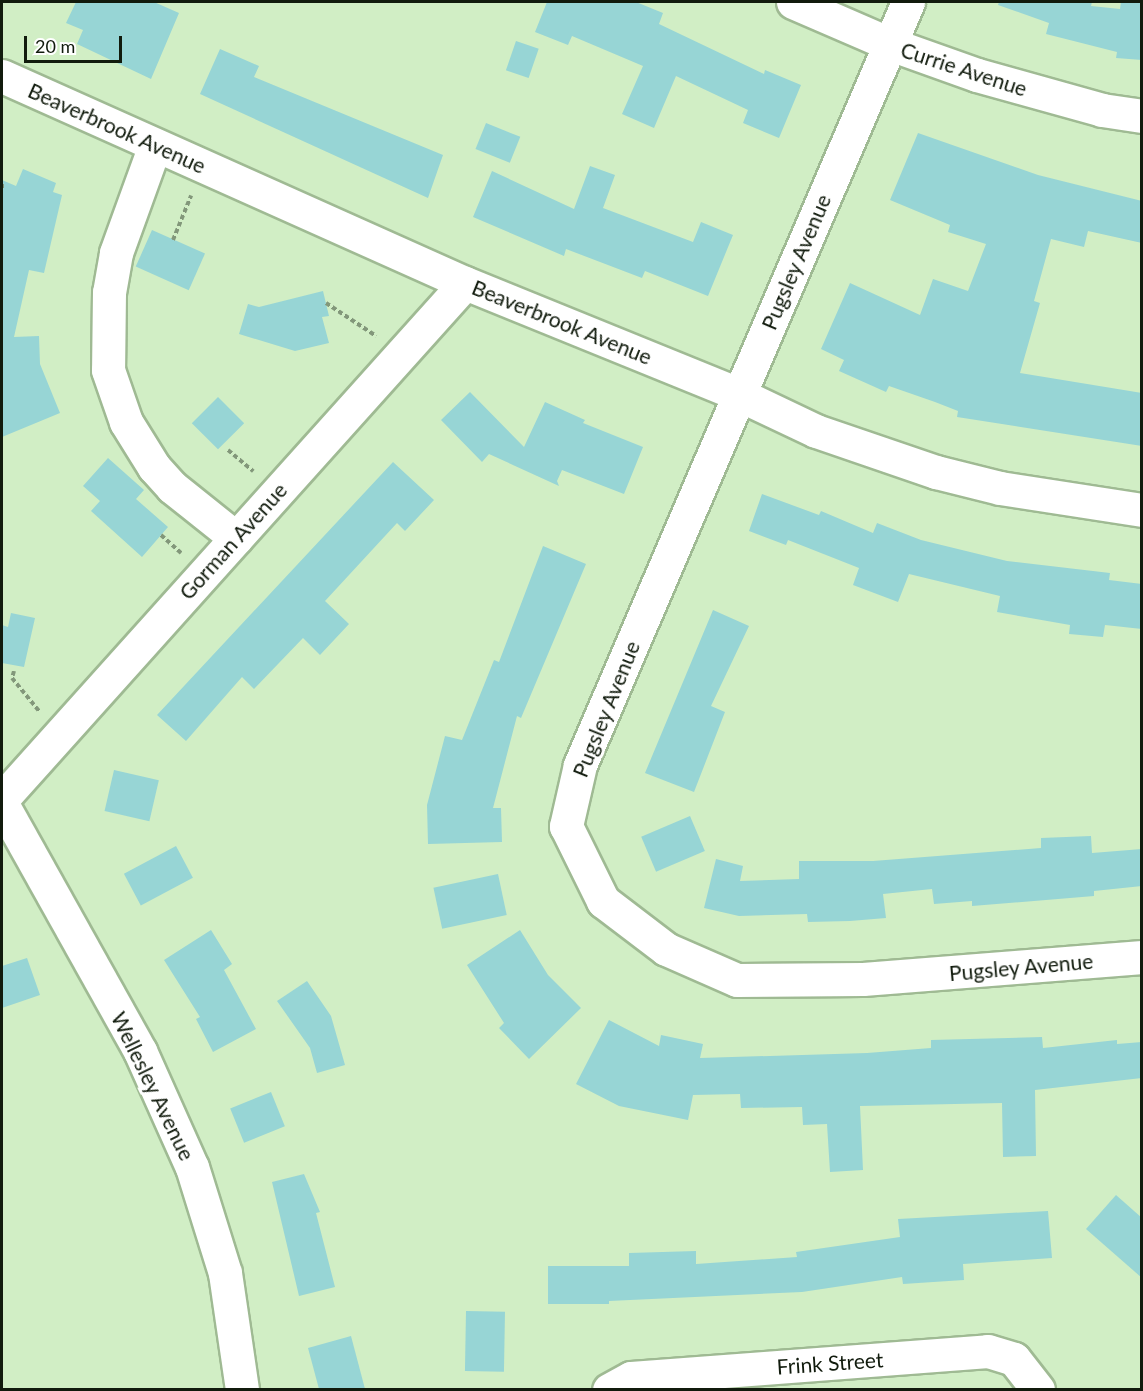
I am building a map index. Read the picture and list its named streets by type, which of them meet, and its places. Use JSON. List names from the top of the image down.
{
  "streets": {
    "street": [
      "Currie Avenue",
      "Beaverbrook Avenue",
      "Pugsley Avenue",
      "Gorman Avenue",
      "Wellesley Avenue",
      "Frink Street"
    ]
  },
  "crossings": [
    ["Currie Avenue", "Pugsley Avenue"],
    ["Beaverbrook Avenue", "Pugsley Avenue"],
    ["Beaverbrook Avenue", "Gorman Avenue"]
  ],
  "scale_bar": "20 m"
}
